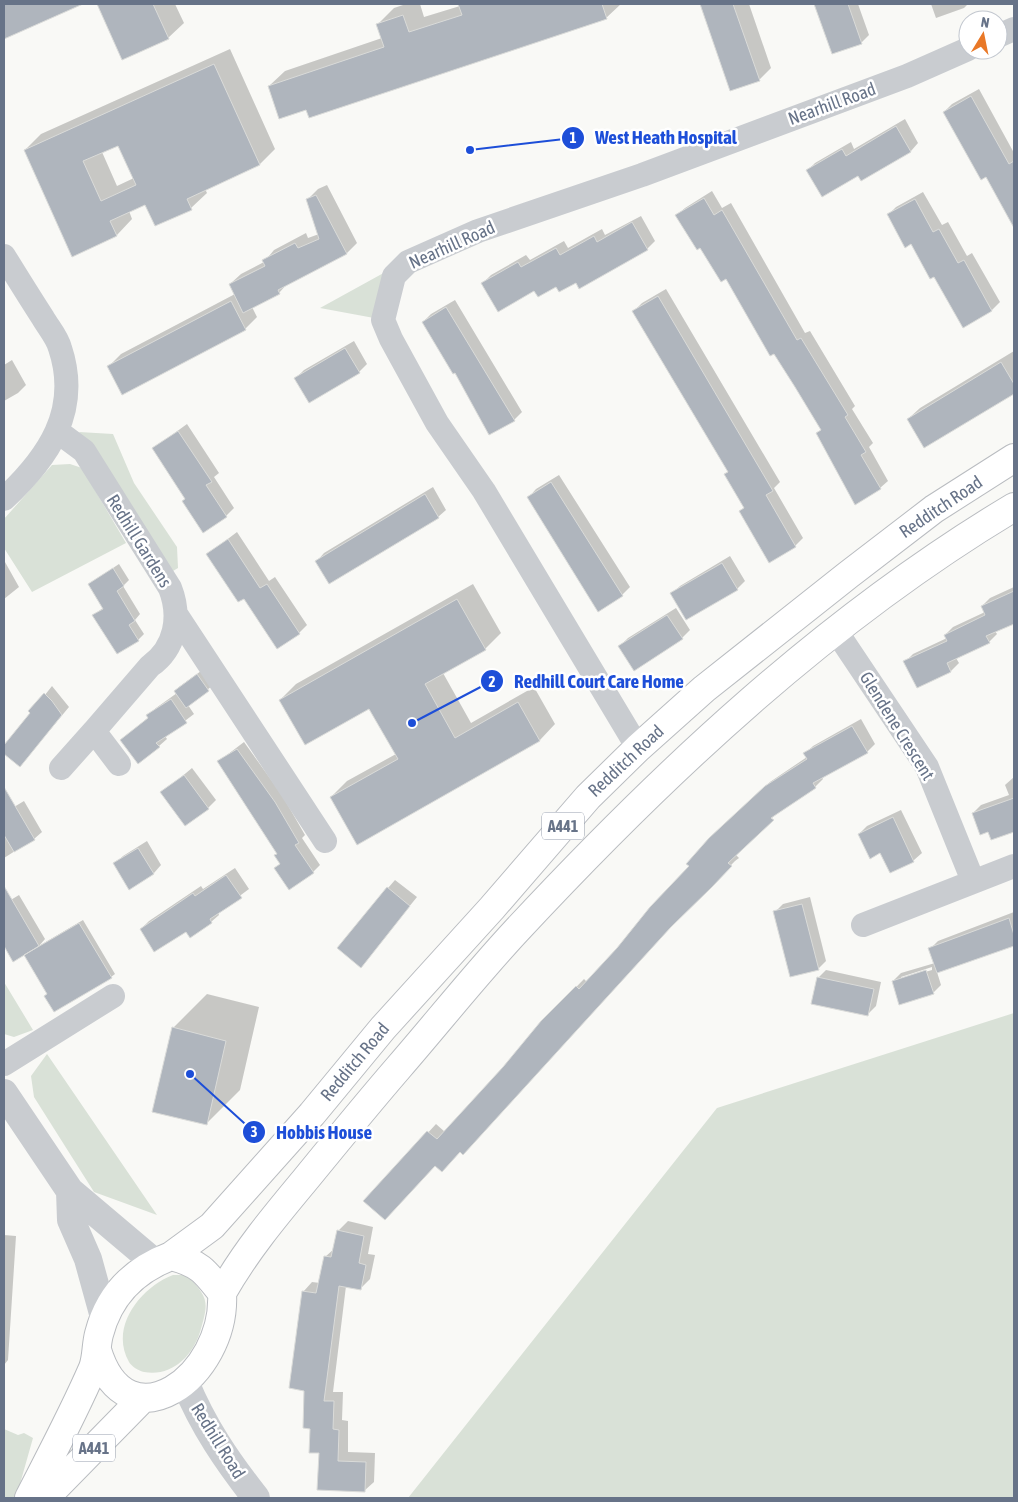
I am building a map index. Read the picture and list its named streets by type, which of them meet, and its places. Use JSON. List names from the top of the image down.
{
  "streets": {
    "highway": ["Redditch Road", "A441"],
    "street": [
      "Nearhill Road",
      "Redhill Gardens",
      "Glendene Crescent",
      "Redhill Road"
    ]
  },
  "crossings": [
    ["Nearhill Road", "Redditch Road"],
    ["Redditch Road", "Glendene Crescent"],
    ["Redditch Road", "A441"],
    ["Redditch Road", "Redhill Road"],
    ["A441", "Redhill Road"]
  ],
  "places": ["West Heath Hospital", "Redhill Court Care Home", "Hobbis House"],
  "north": "top"
}
